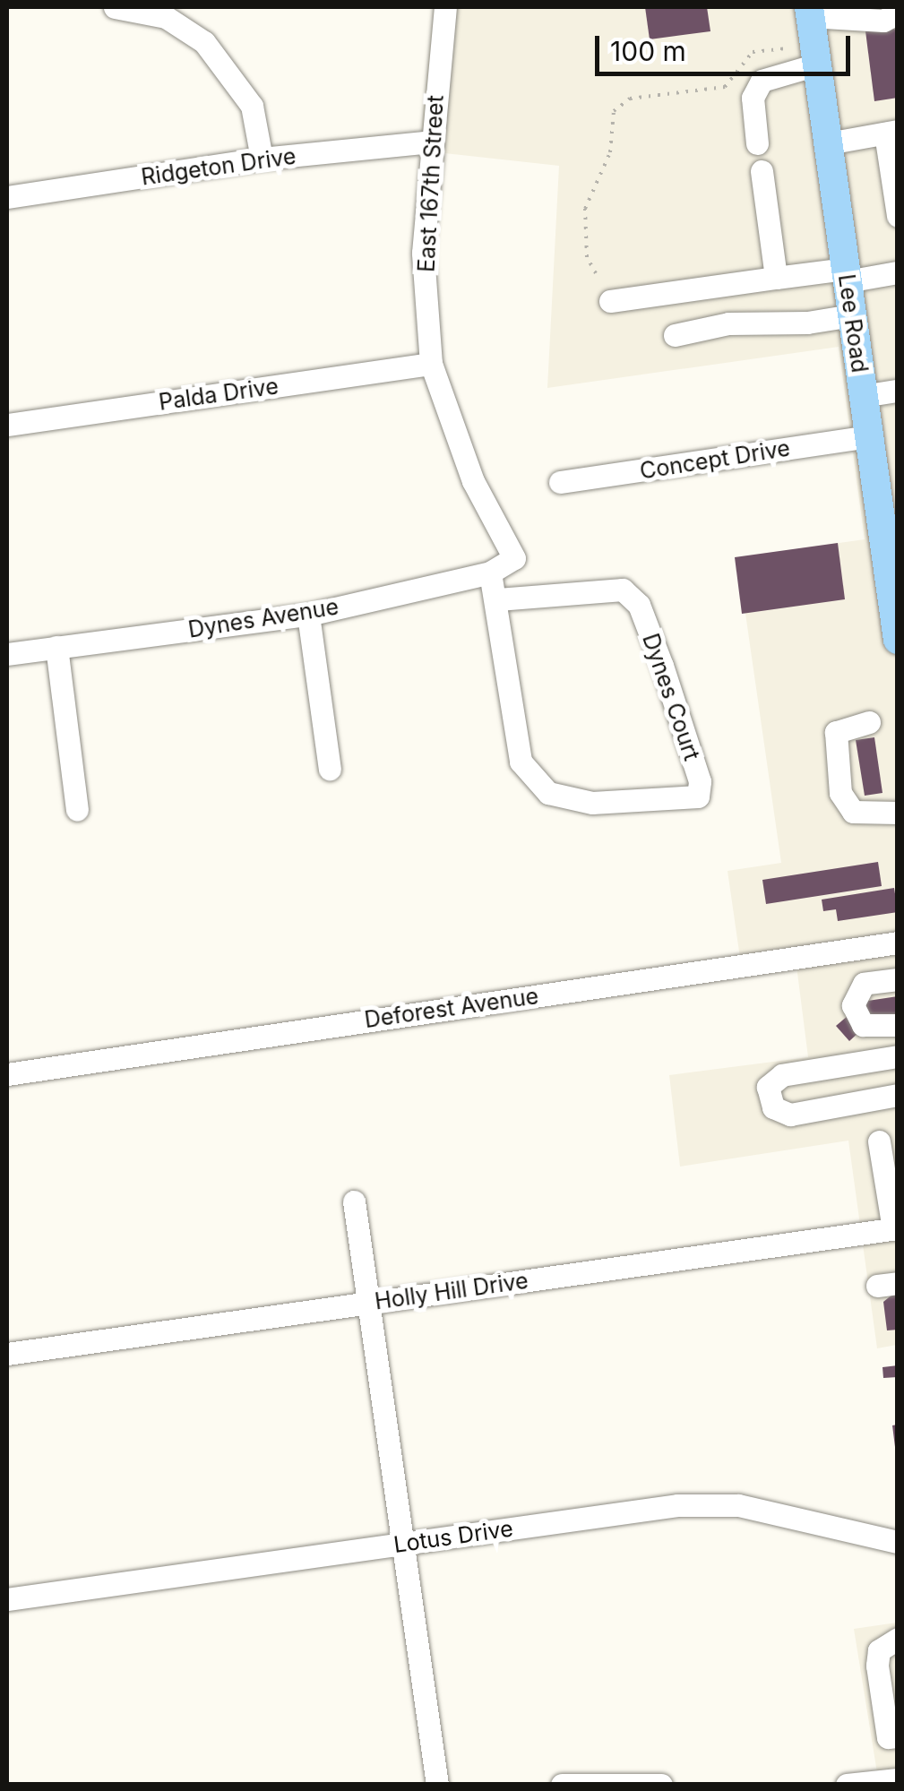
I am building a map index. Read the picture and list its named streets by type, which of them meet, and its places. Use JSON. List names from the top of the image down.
{
  "streets": {
    "main road": ["Lee Road"],
    "street": [
      "Ridgeton Drive",
      "East 167th Street",
      "Palda Drive",
      "Concept Drive",
      "Dynes Avenue",
      "Dynes Court",
      "Deforest Avenue",
      "Holly Hill Drive",
      "Lotus Drive"
    ]
  },
  "crossings": [
    ["Ridgeton Drive", "East 167th Street"],
    ["East 167th Street", "Palda Drive"],
    ["East 167th Street", "Dynes Avenue"],
    ["Lee Road", "Concept Drive"],
    ["Dynes Avenue", "Dynes Court"]
  ],
  "scale_bar": "100 m"
}
